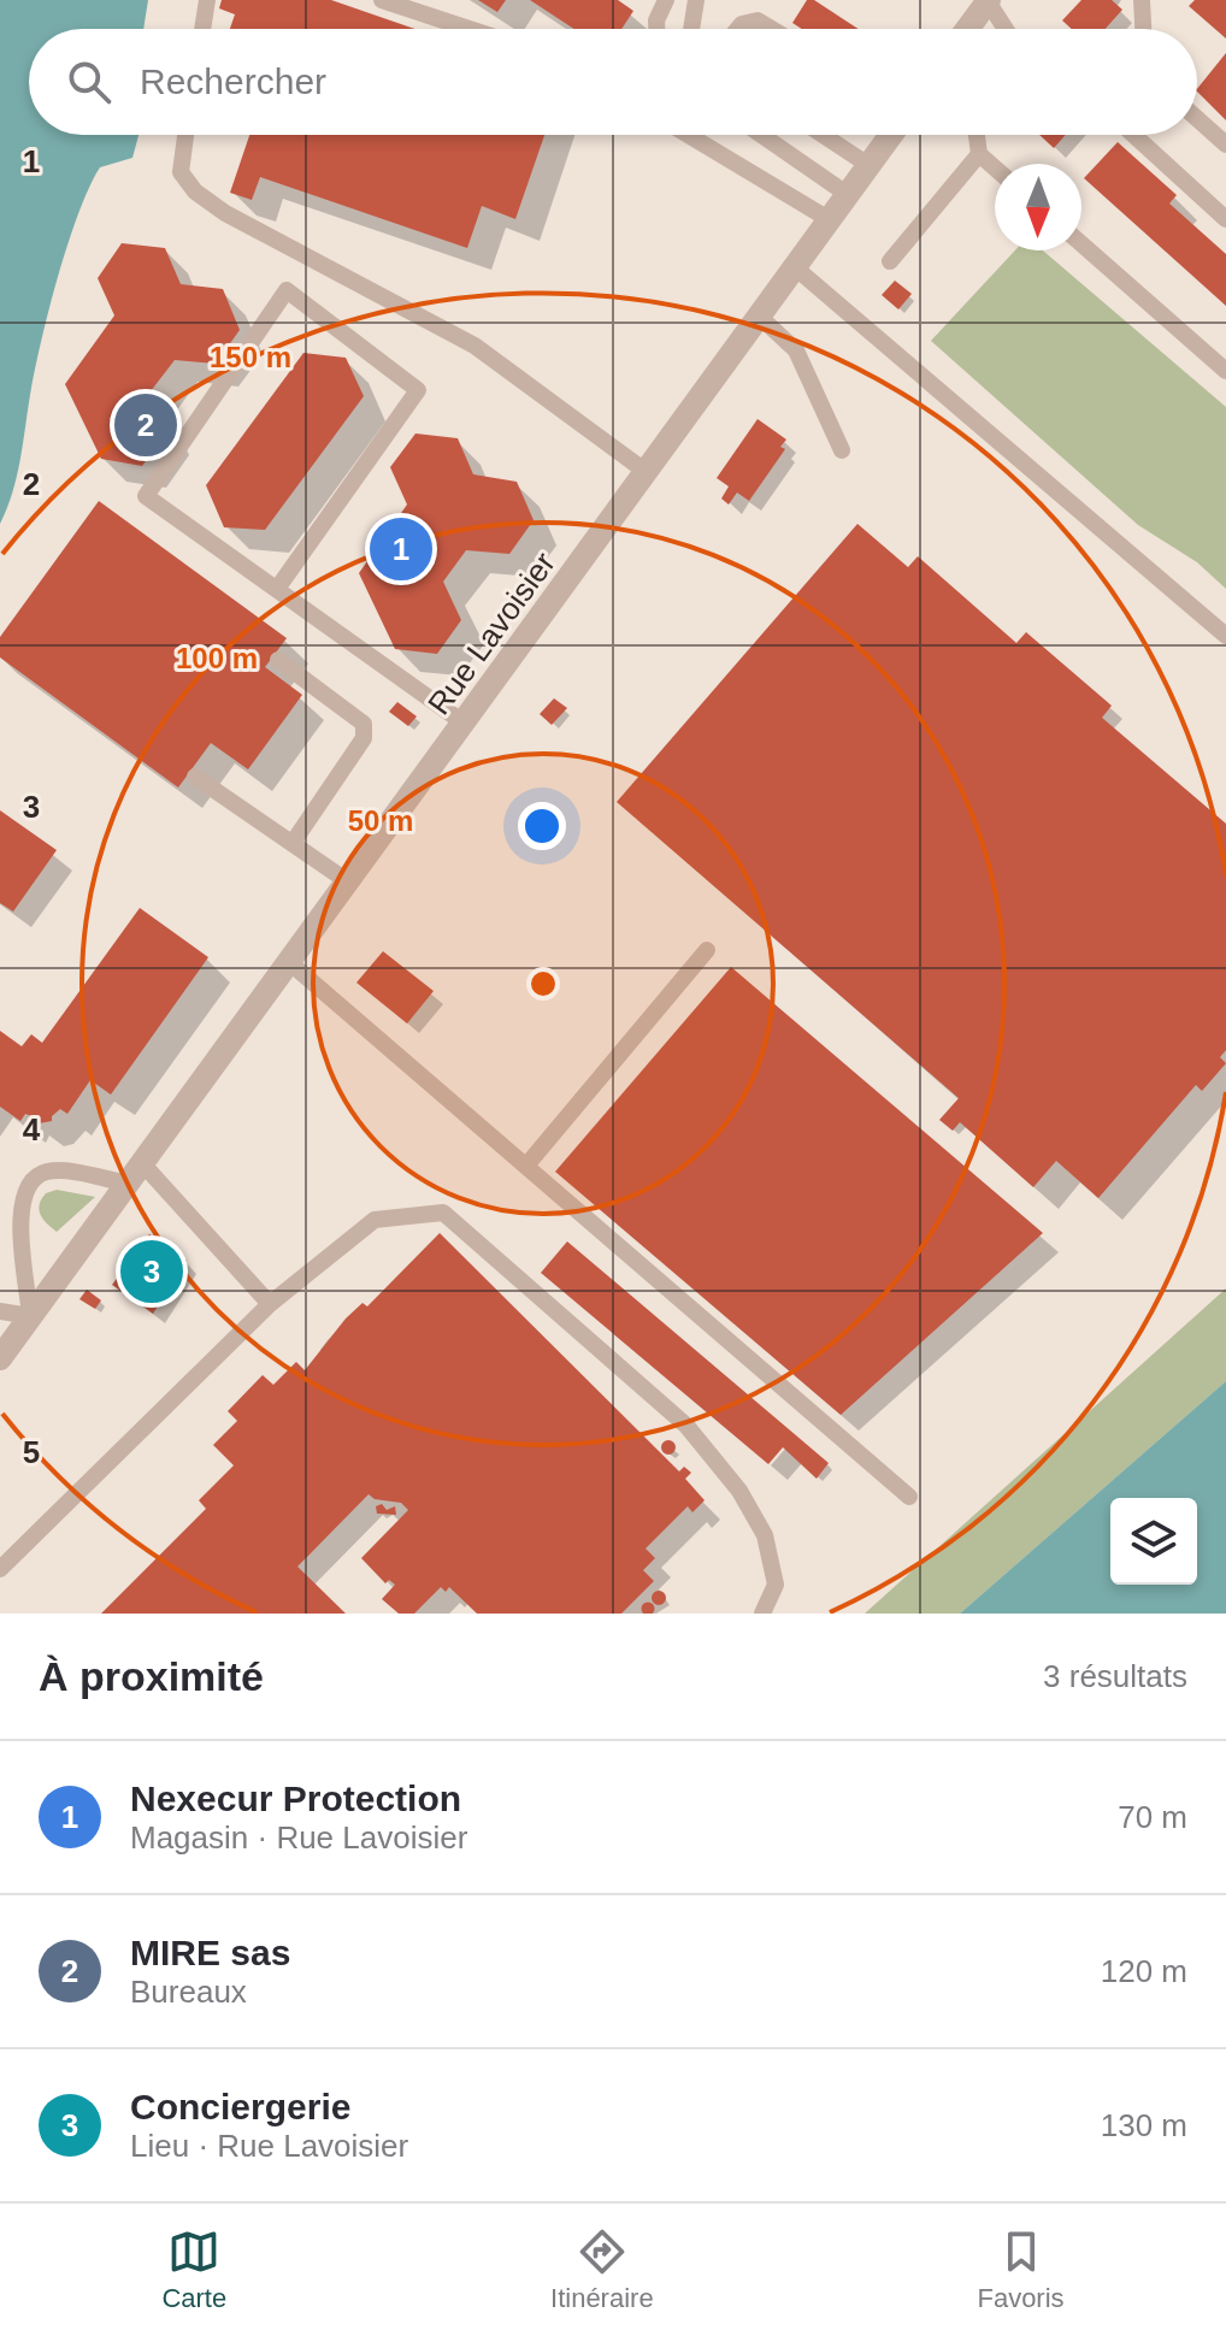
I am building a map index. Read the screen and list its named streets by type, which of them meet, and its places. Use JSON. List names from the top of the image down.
{
  "streets": {
    "street": ["Rue Lavoisier"]
  },
  "north": "bottom",
  "page": {
    "search": "Rechercher",
    "pins": ["2", "1", "3"],
    "heading": ["À proximité", "3 résultats"],
    "list": [
      {
        "mark": "1",
        "name": "Nexecur Protection",
        "note": "Magasin · Rue Lavoisier",
        "value": "70 m"
      },
      {
        "mark": "2",
        "name": "MIRE sas",
        "note": "Bureaux",
        "value": "120 m"
      },
      {
        "mark": "3",
        "name": "Conciergerie",
        "note": "Lieu · Rue Lavoisier",
        "value": "130 m"
      }
    ],
    "nav": ["Carte", "Itinéraire", "Favoris"]
  },
  "grid": {
    "rows": [
      "1",
      "2",
      "3",
      "4",
      "5"
    ]
  },
  "rings": ["150 m", "100 m", "50 m"]
}
